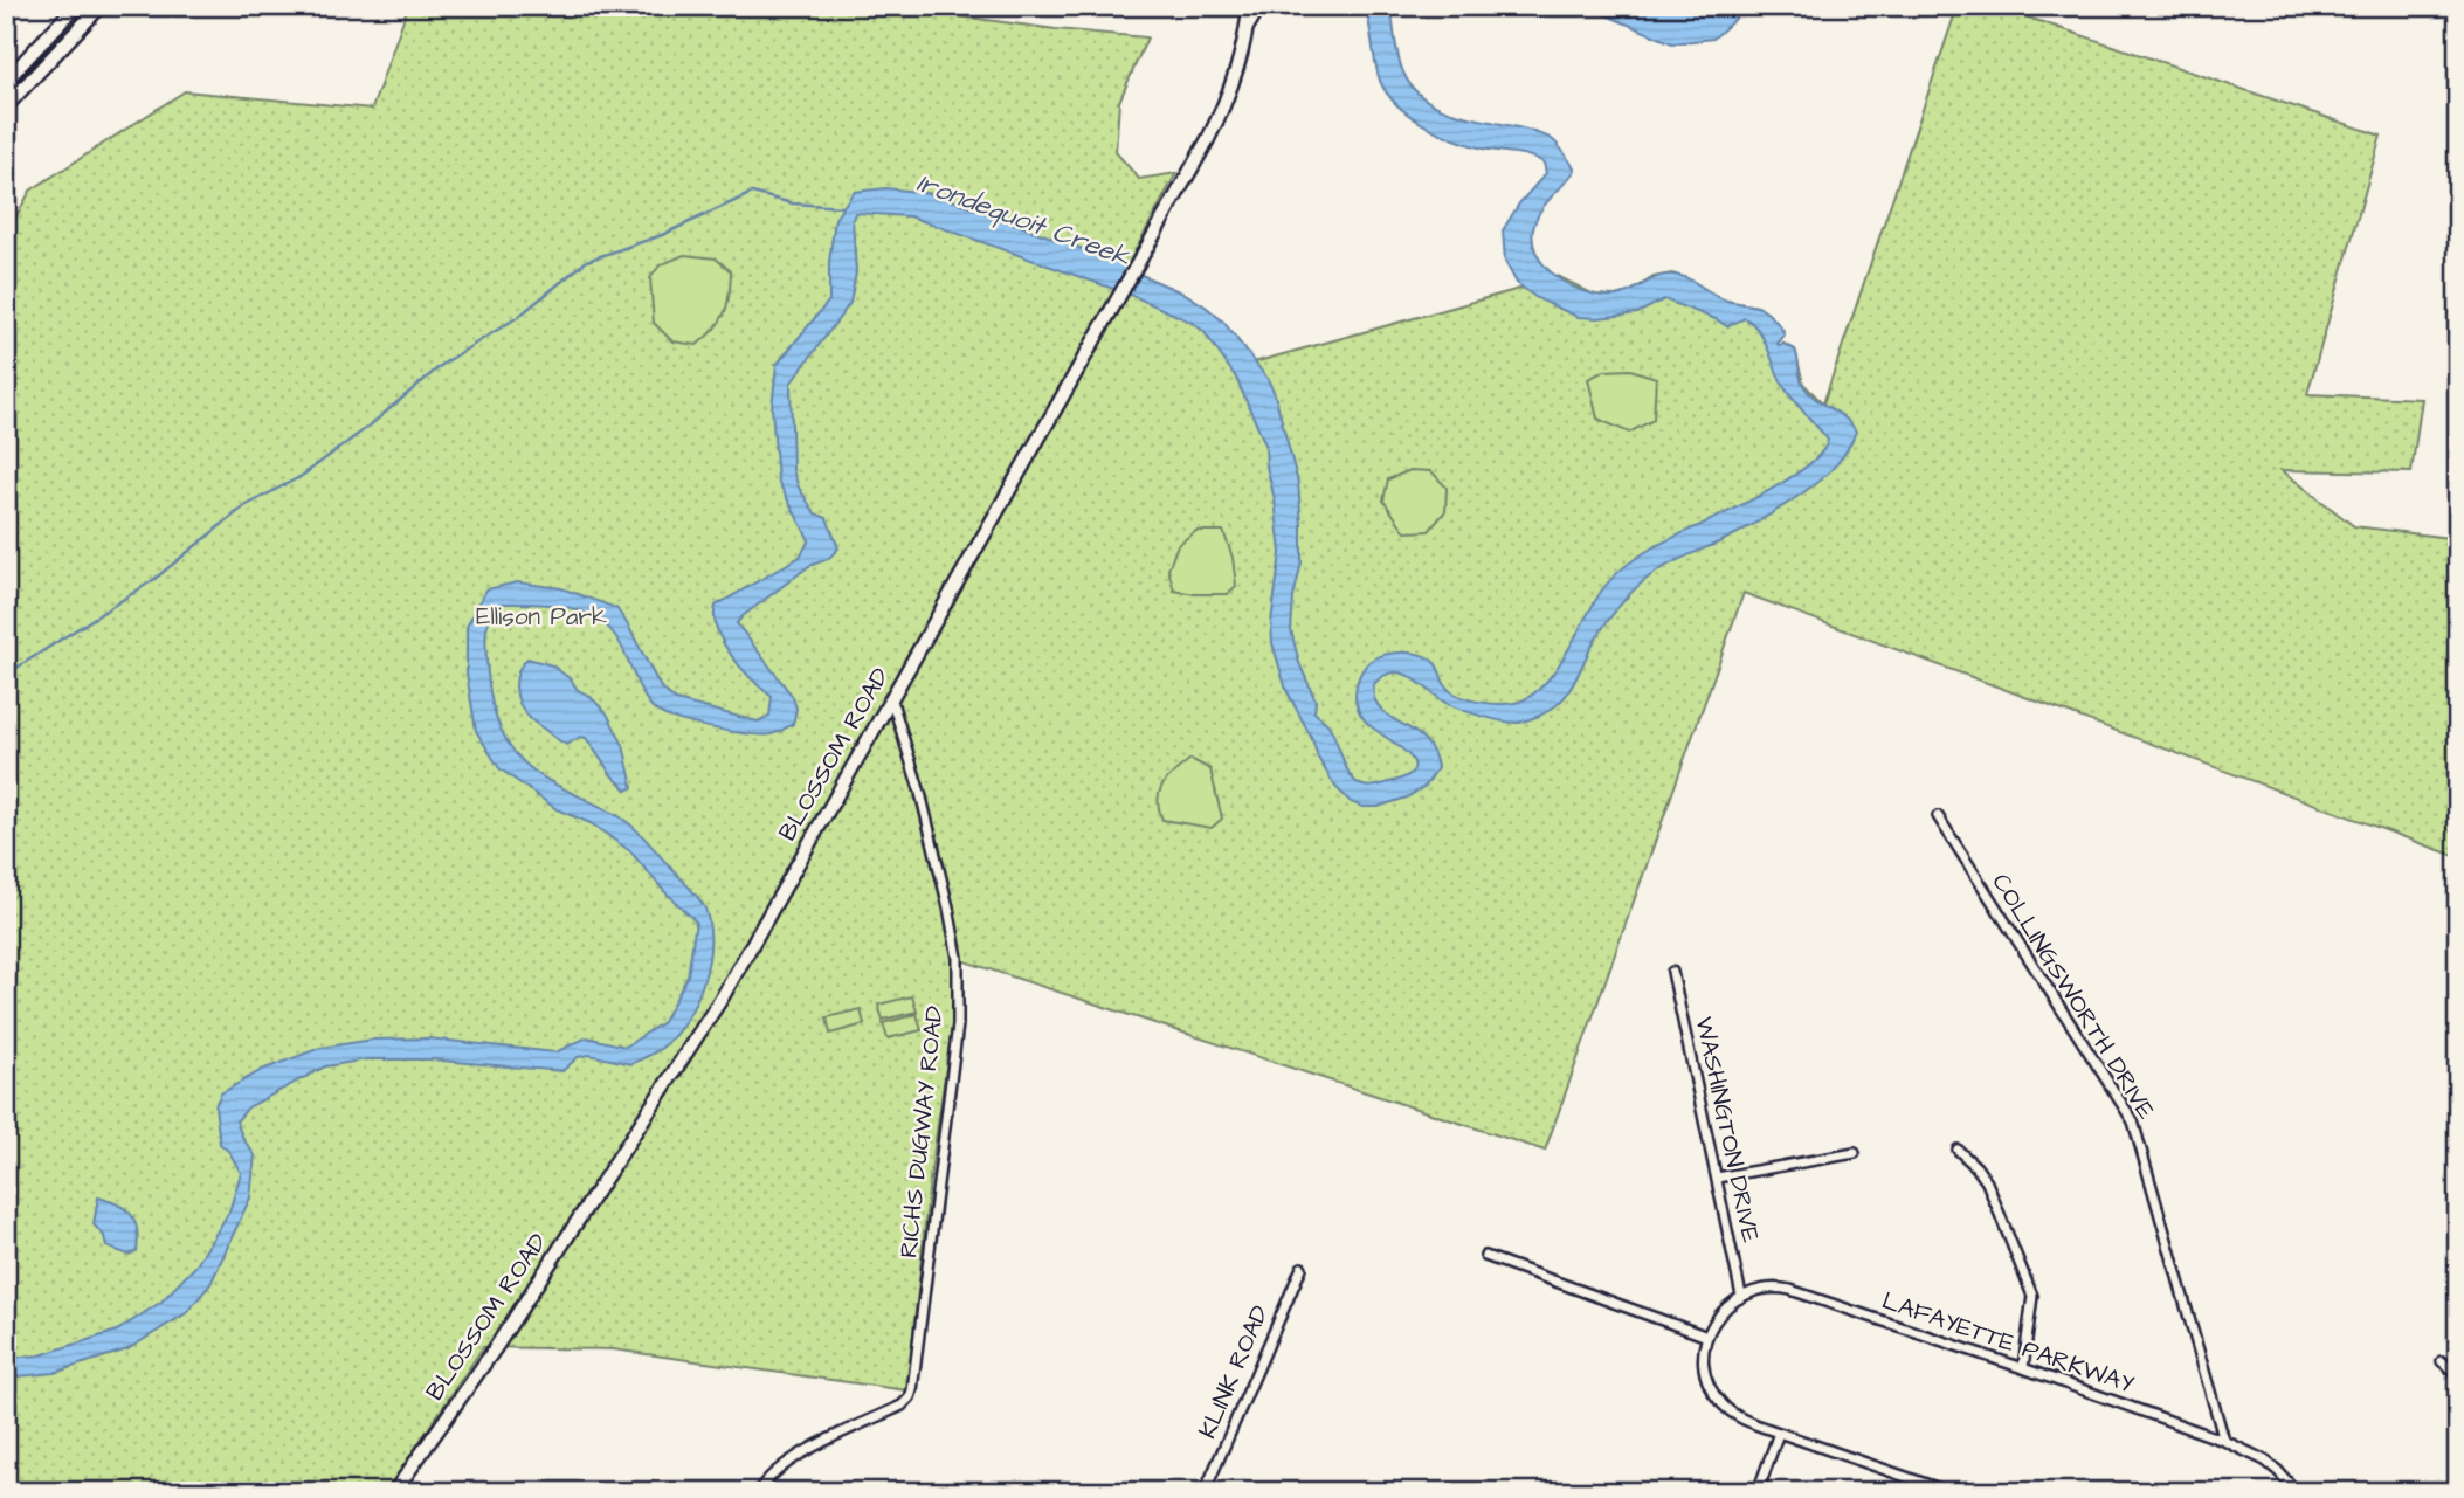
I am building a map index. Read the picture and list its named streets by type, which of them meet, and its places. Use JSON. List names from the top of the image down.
{
  "streets": {
    "street": [
      "BLOSSOM ROAD",
      "COLLINGSWORTH DRIVE",
      "WASHINGTON DRIVE",
      "RICHS DUGWAY ROAD",
      "LAFAYETTE PARKWAY",
      "KLINK ROAD"
    ]
  },
  "crossings": [
    ["BLOSSOM ROAD", "RICHS DUGWAY ROAD"],
    ["COLLINGSWORTH DRIVE", "LAFAYETTE PARKWAY"],
    ["WASHINGTON DRIVE", "LAFAYETTE PARKWAY"]
  ],
  "water": ["Irondequoit Creek"],
  "parks": ["Ellison Park"]
}
